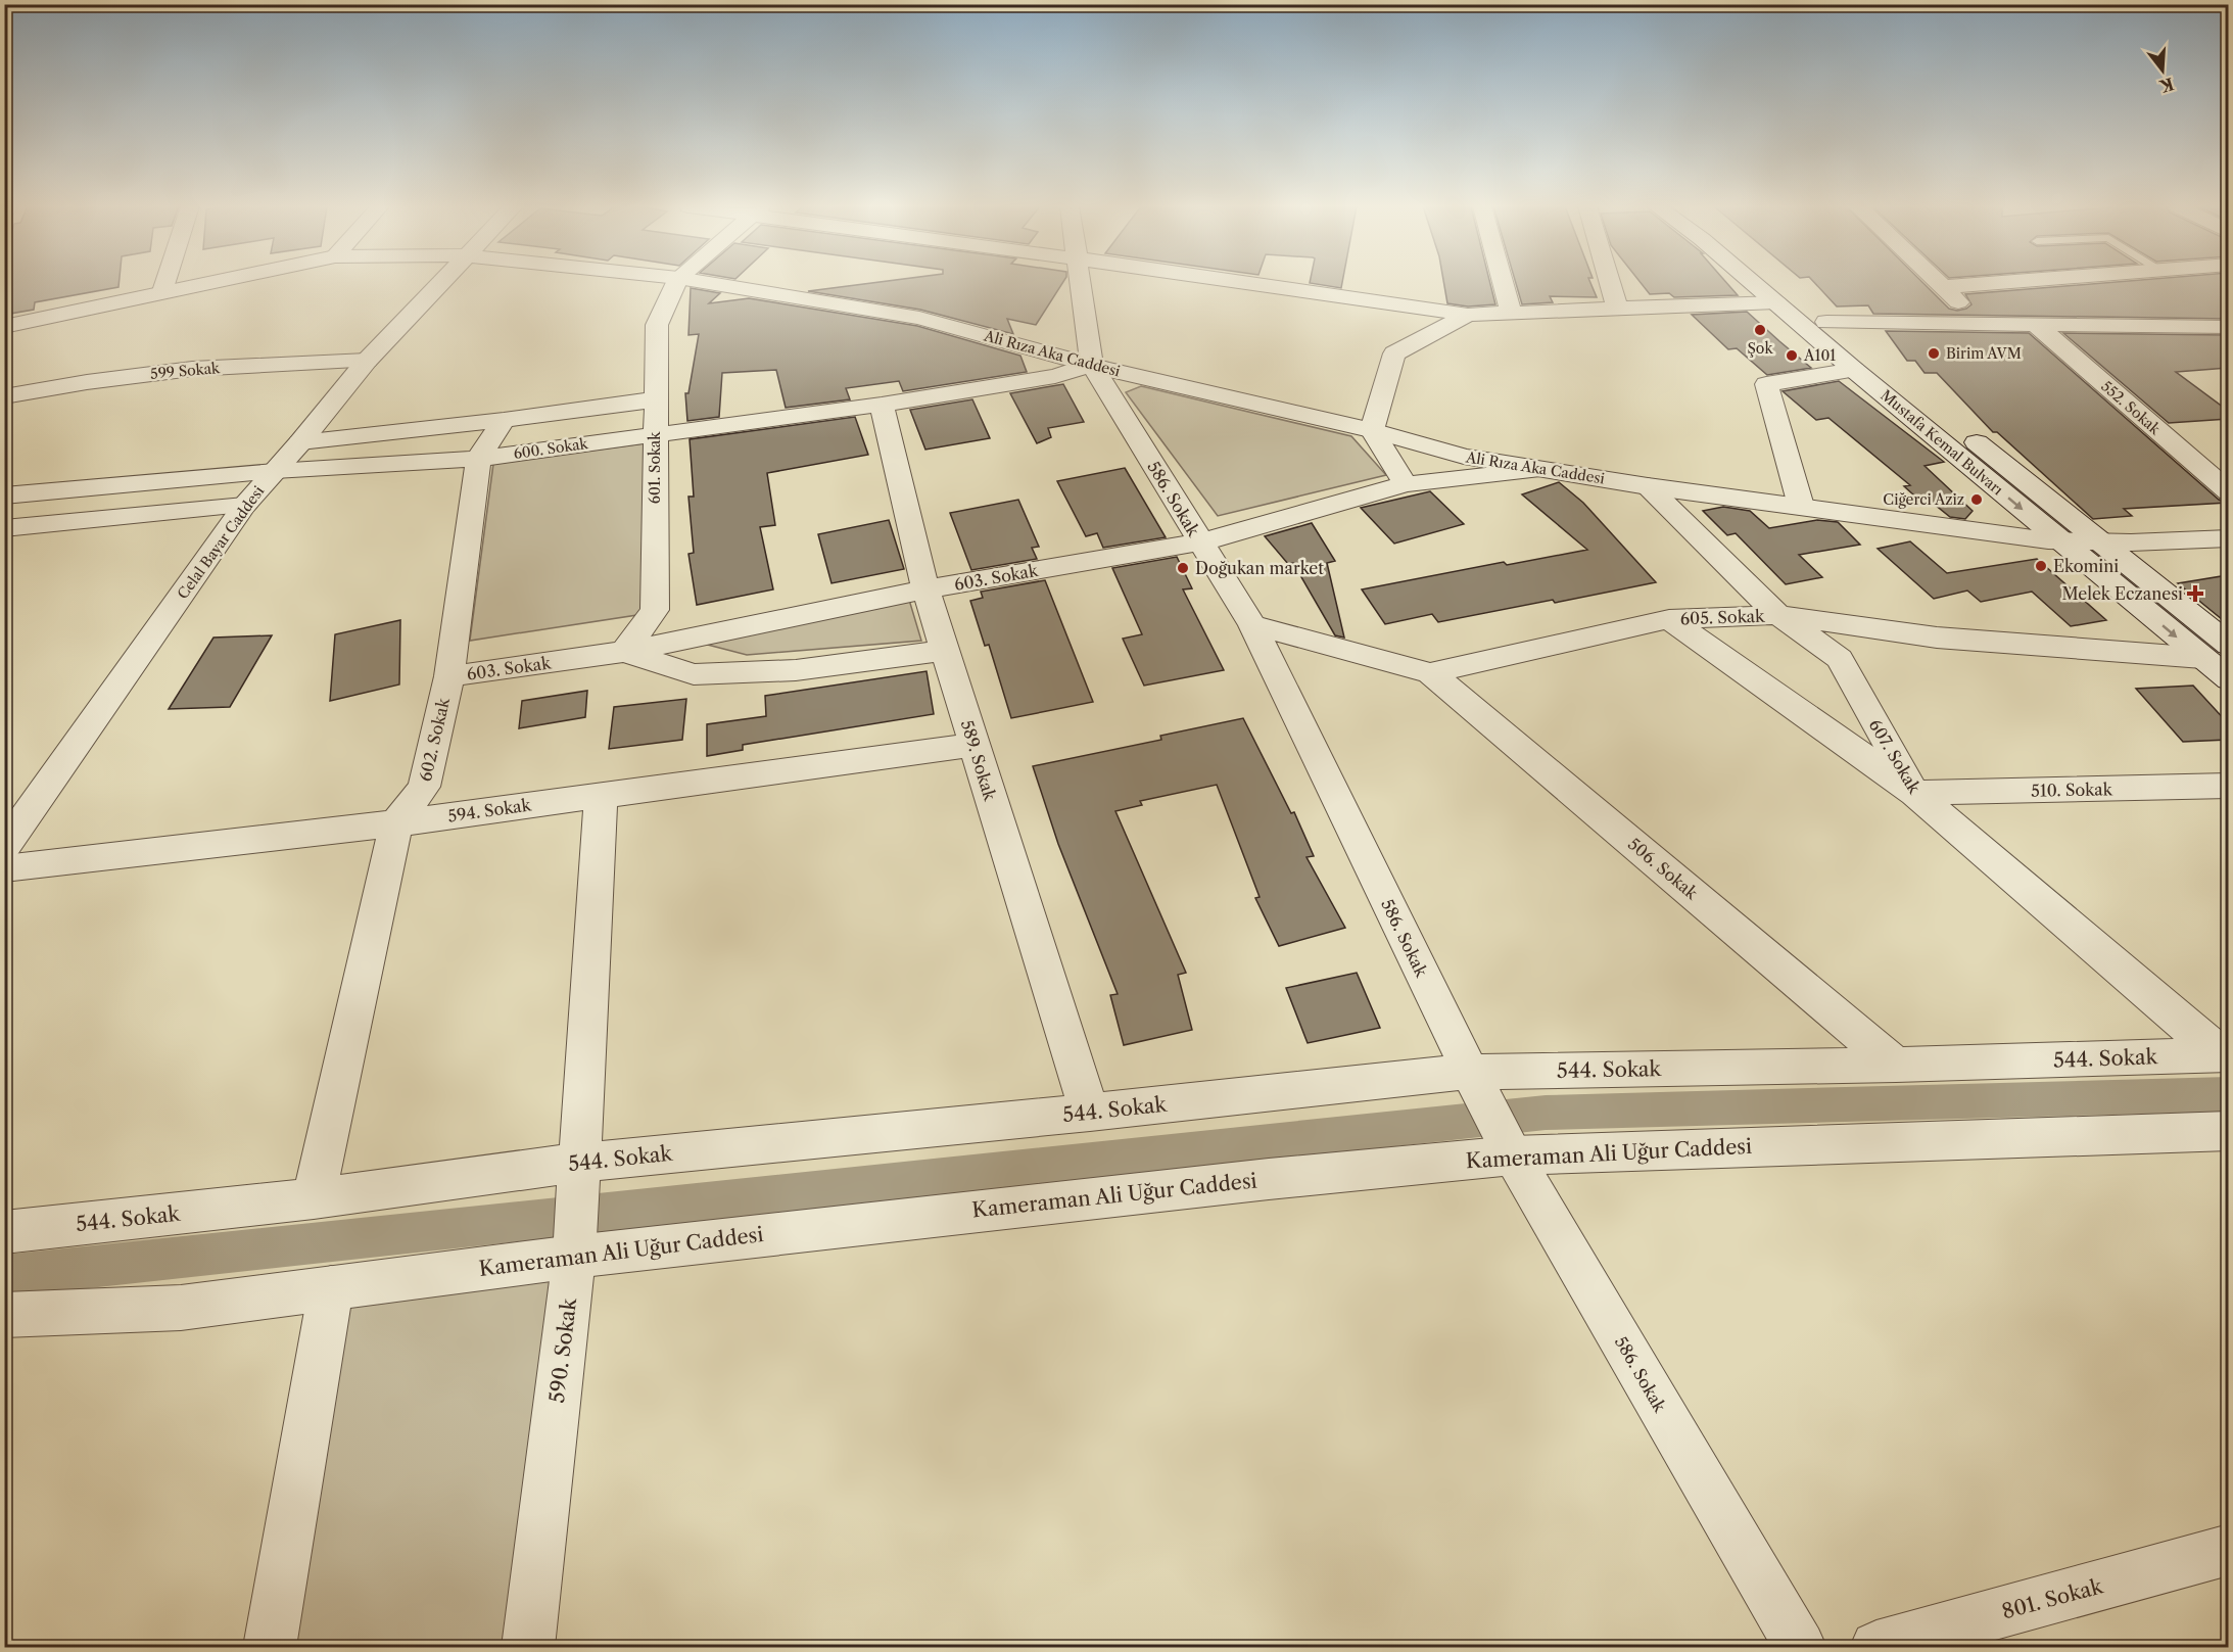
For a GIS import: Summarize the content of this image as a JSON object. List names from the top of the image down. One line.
{"streets":{"street":["Ali Rıza Aka Caddesi","599 Sokak","552. Sokak","Mustafa Kemal Bulvarı","600. Sokak","601. Sokak","586. Sokak","Celal Bayar Caddesi","603. Sokak","605. Sokak","602. Sokak","607. Sokak","589. Sokak","510. Sokak","594. Sokak","506. Sokak","544. Sokak","Kameraman Ali Uğur Caddesi","590. Sokak","801. Sokak"]},"crossings":[["Ali Rıza Aka Caddesi","Mustafa Kemal Bulvarı"],["Ali Rıza Aka Caddesi","600. Sokak"],["Ali Rıza Aka Caddesi","586. Sokak"],["Ali Rıza Aka Caddesi","603. Sokak"],["Ali Rıza Aka Caddesi","607. Sokak"],["599 Sokak","Celal Bayar Caddesi"],["Mustafa Kemal Bulvarı","605. Sokak"],["600. Sokak","601. Sokak"],["600. Sokak","586. Sokak"],["600. Sokak","Celal Bayar Caddesi"],["600. Sokak","602. Sokak"],["600. Sokak","589. Sokak"],["601. Sokak","603. Sokak"],["586. Sokak","603. Sokak"],["586. Sokak","605. Sokak"],["586. Sokak","544. Sokak"],["586. Sokak","Kameraman Ali Uğur Caddesi"],["603. Sokak","602. Sokak"],["603. Sokak","589. Sokak"],["605. Sokak","607. Sokak"],["605. Sokak","506. Sokak"],["602. Sokak","594. Sokak"],["602. Sokak","544. Sokak"],["607. Sokak","510. Sokak"],["607. Sokak","544. Sokak"],["589. Sokak","594. Sokak"],["589. Sokak","544. Sokak"],["594. Sokak","590. Sokak"],["506. Sokak","544. Sokak"],["544. Sokak","590. Sokak"],["Kameraman Ali Uğur Caddesi","590. Sokak"]],"places":{"other":["Şok","Birim AVM","A101","Ciğerci Aziz","Ekomini","Doğukan market"],"health":["Melek Eczanesi"]},"north":"bottom"}
